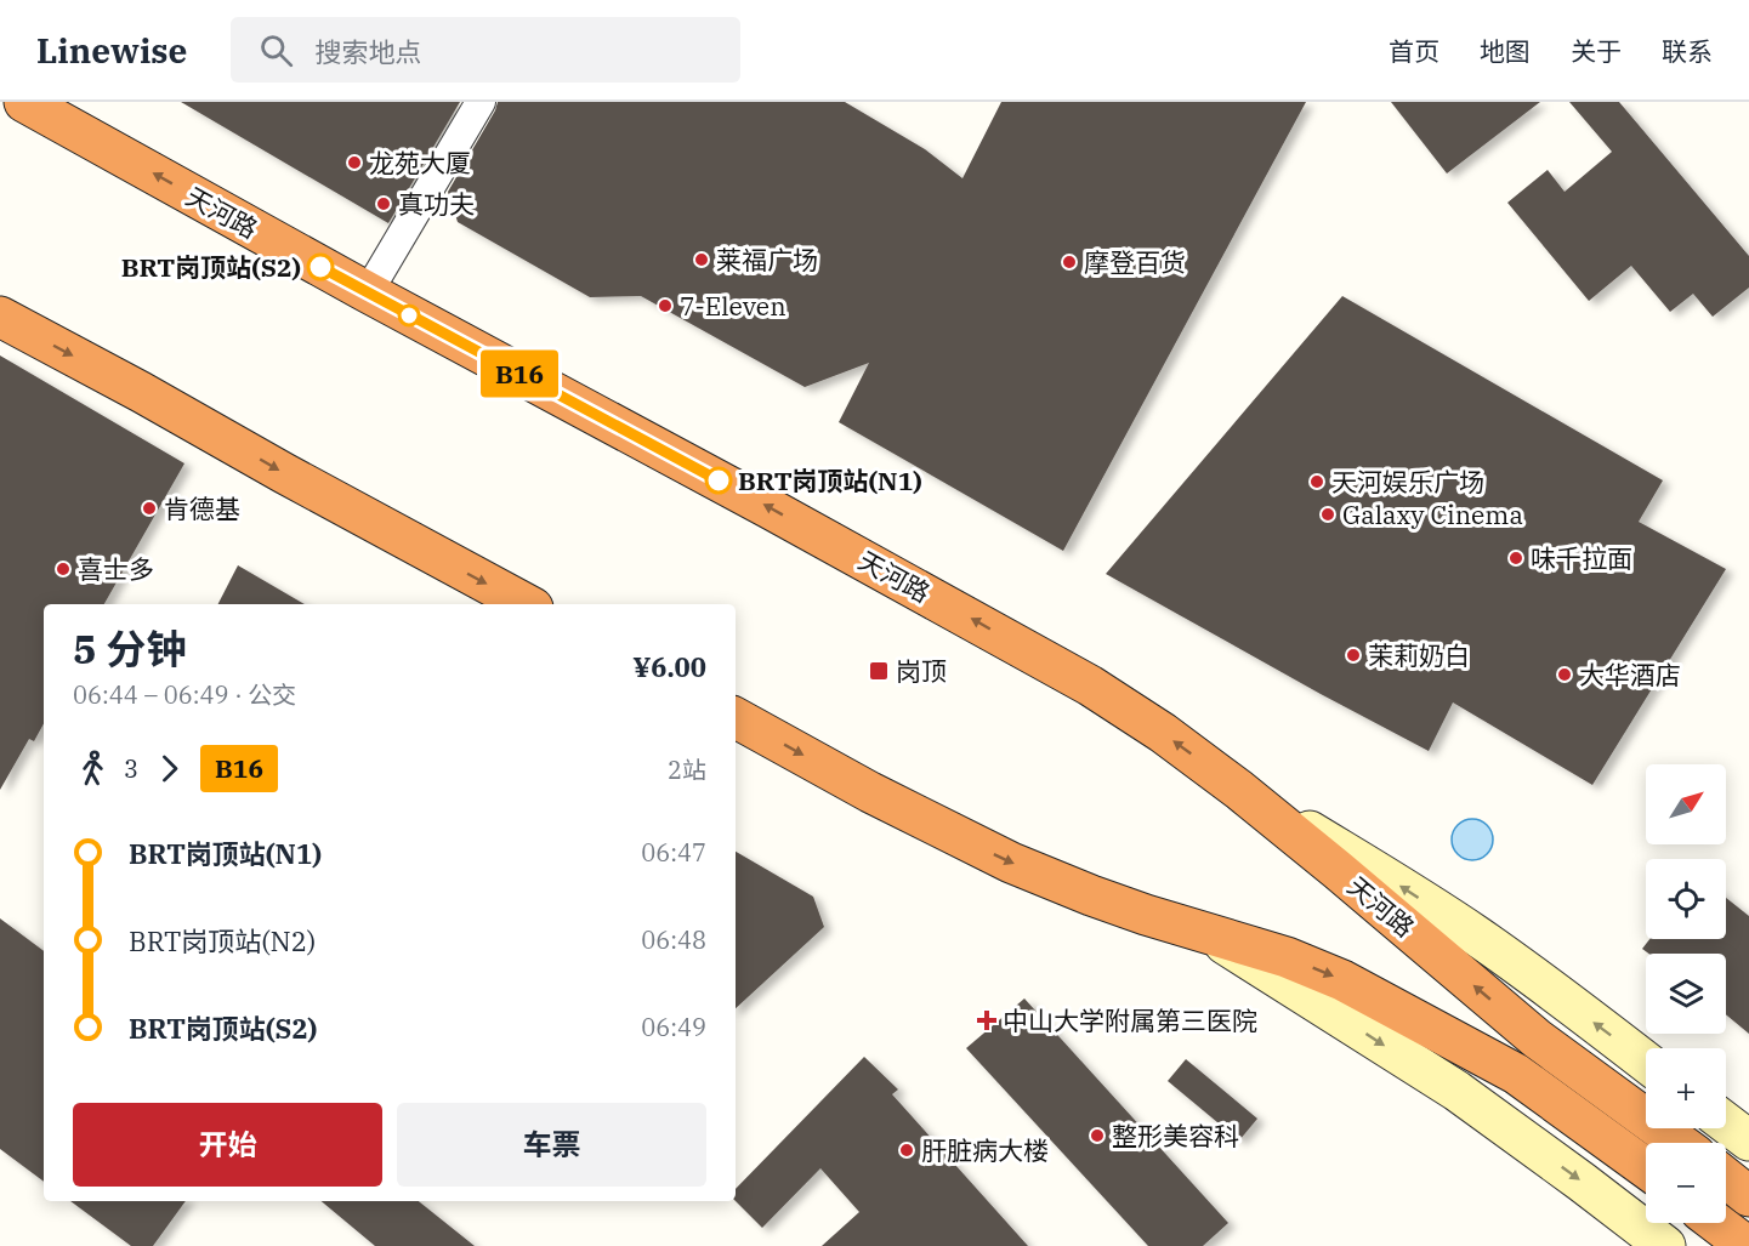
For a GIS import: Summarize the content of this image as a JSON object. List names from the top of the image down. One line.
{"streets":{"highway":["天河路"]},"places":{"other":["龙苑大厦","真功夫","莱福广场","摩登百货","BRT岗顶站(S2)","7-Eleven","BRT岗顶站(N1)","天河娱乐广场","肯德基","Galaxy Cinema","味千拉面","喜士多","茉莉奶白","大华酒店","整形美容科","肝脏病大楼"],"transit":["岗顶"],"health":["中山大学附属第三医院"]},"lines":["bus line B16"],"north":"top right","page":{"header":"Linewise","search":"搜索地点","nav":["首页","地图","关于","联系"],"on_map":"B16","heading":["5 分钟","06:44 – 06:49 · 公交","¥6.00"],"legs":["3","B16","2站"],"map_buttons":["+","−"],"list":[{"name":"BRT岗顶站(N1)","value":"06:47"},{"name":"BRT岗顶站(N2)","value":"06:48"},{"name":"BRT岗顶站(S2)","value":"06:49"}],"buttons":["开始","车票"]}}
